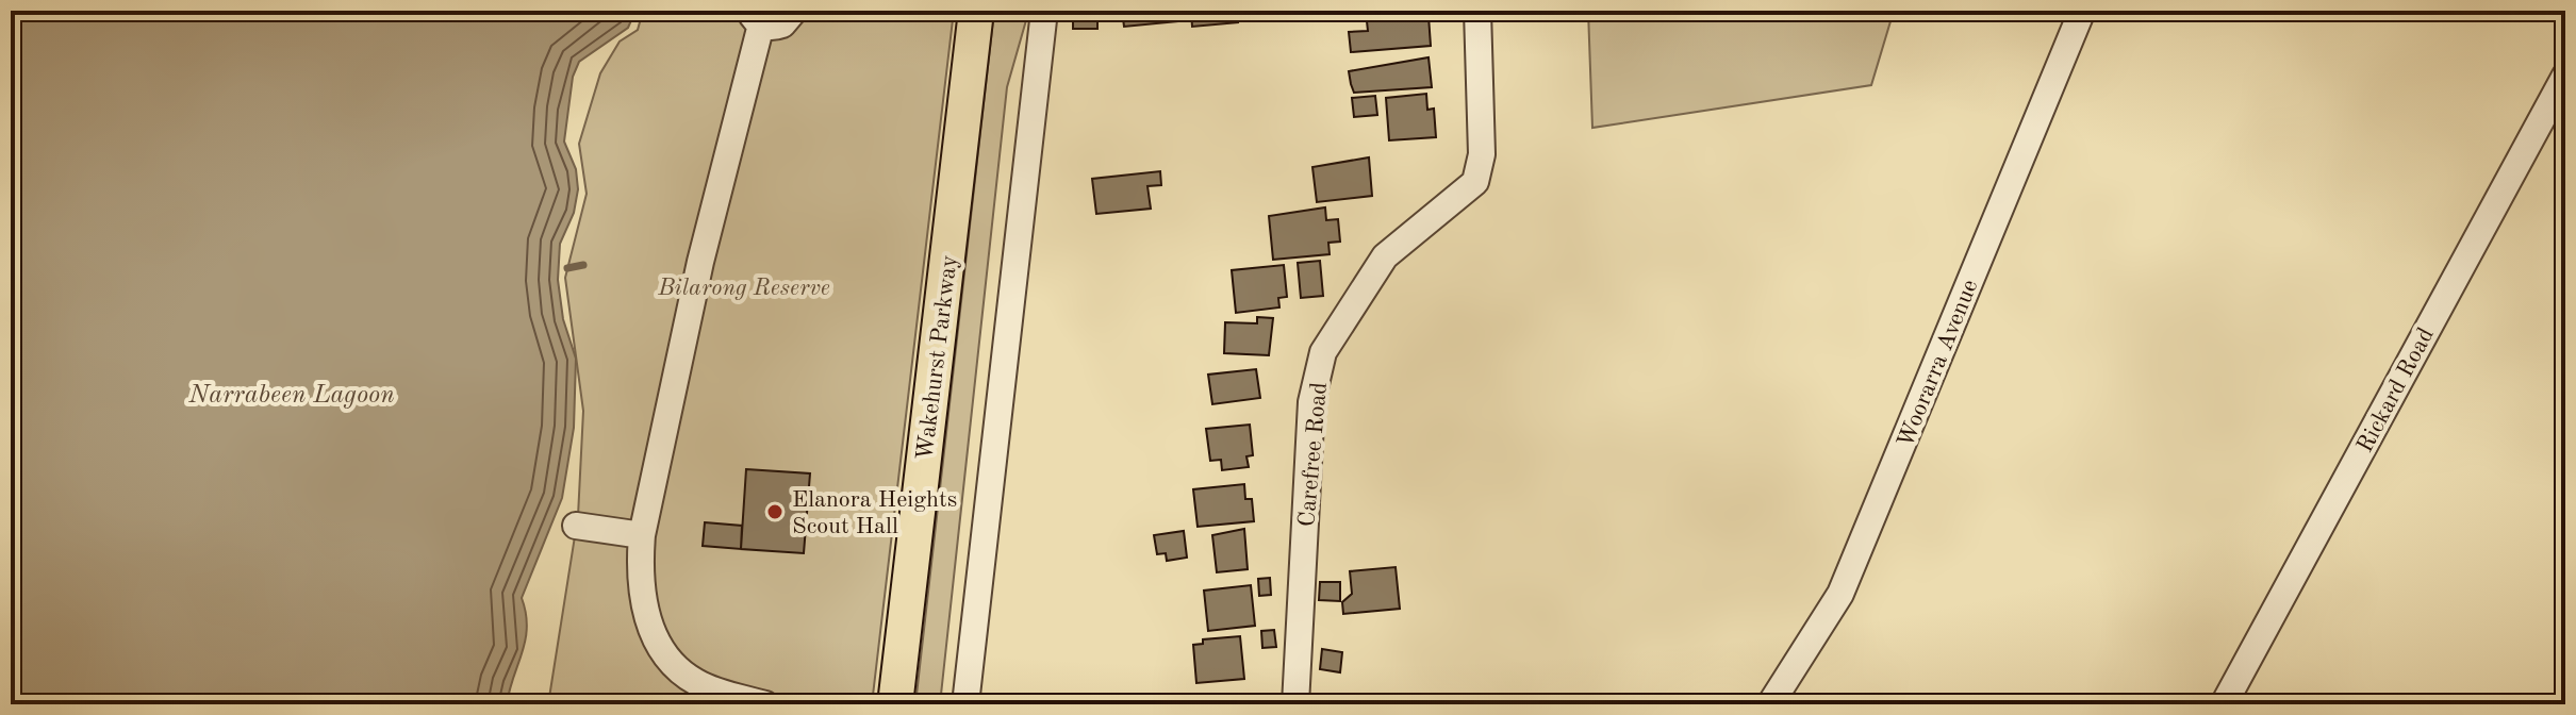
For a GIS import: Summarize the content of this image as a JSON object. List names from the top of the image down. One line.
{"streets":{"main road":["Wakehurst Parkway"],"street":["Woorarra Avenue","Rickard Road","Carefree Road"]},"water":["Narrabeen Lagoon"],"parks":["Bilarong Reserve"],"places":["Elanora Heights Scout Hall"]}
